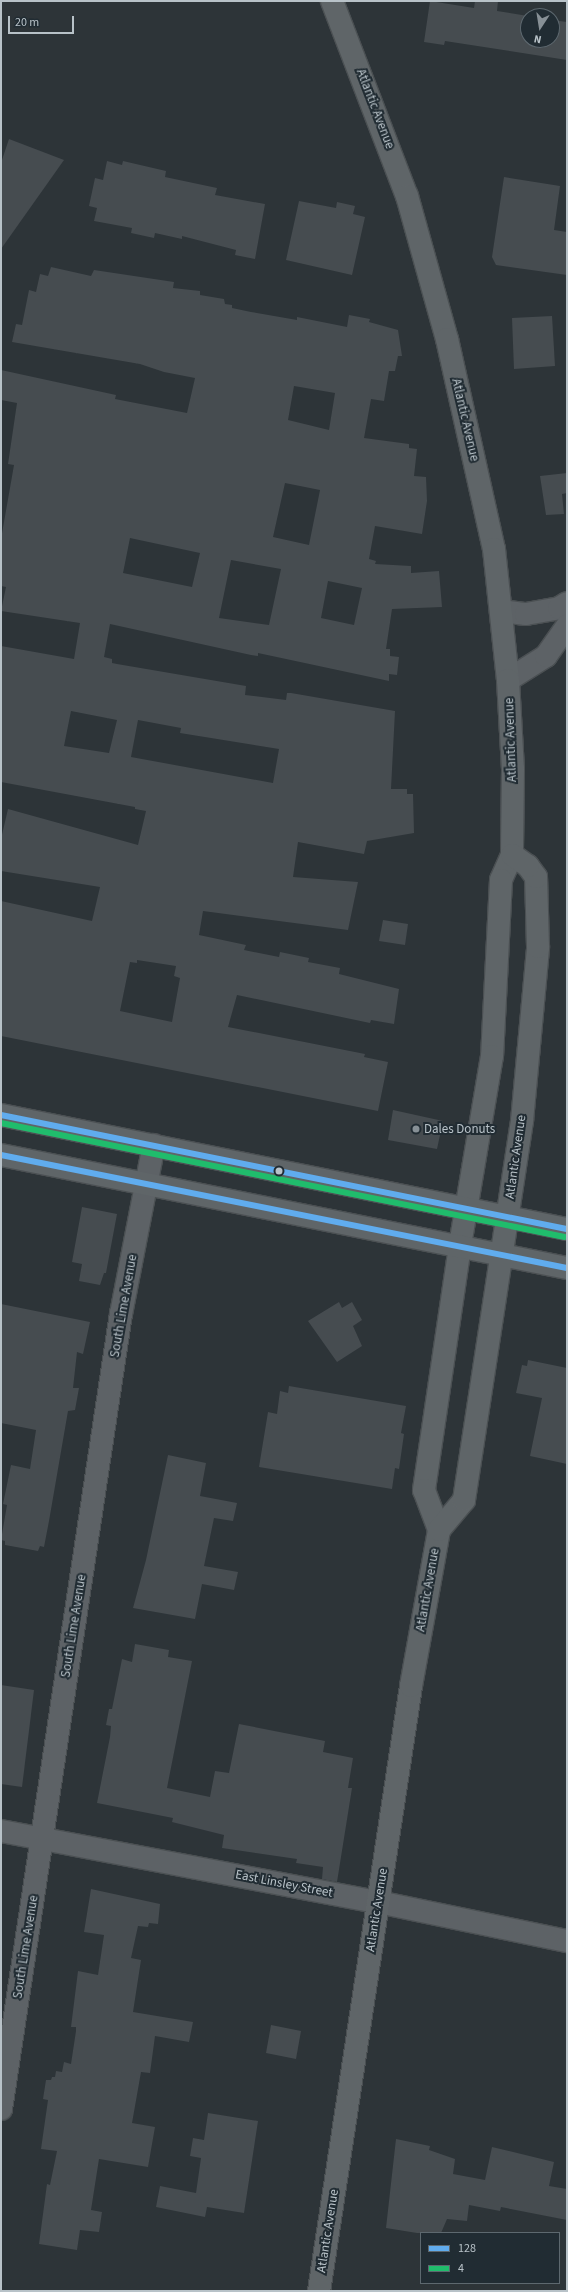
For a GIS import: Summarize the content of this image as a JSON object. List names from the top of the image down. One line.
{"streets":{"main road":["Atlantic Avenue"],"street":["South Lime Avenue","East Linsley Street"]},"crossings":[["Atlantic Avenue","East Linsley Street"],["South Lime Avenue","East Linsley Street"]],"places":["Dales Donuts"],"lines":["transit line 128","transit line 4"],"legend":["128","4"],"scale_bar":"20 m","north":"bottom"}
